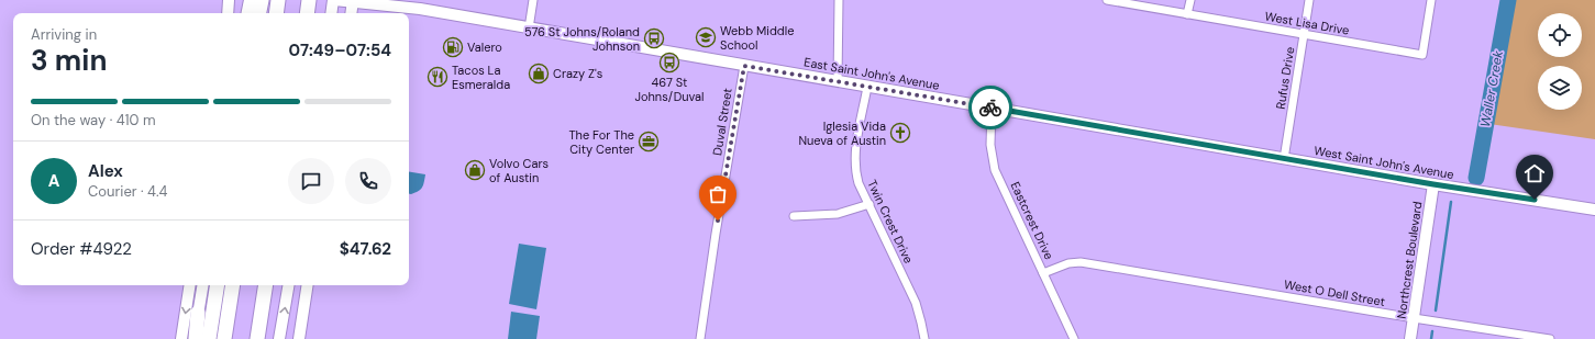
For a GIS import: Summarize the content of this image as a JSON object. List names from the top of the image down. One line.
{"streets":{"street":["West Lisa Drive","East Saint John's Avenue","Rufus Drive","Duval Street","West Saint John's Avenue","Eastcrest Drive","Twin Crest Drive","Northcrest Boulevard","West O Dell Street"]},"crossings":[["West Lisa Drive","Rufus Drive"],["East Saint John's Avenue","Duval Street"],["East Saint John's Avenue","West Saint John's Avenue"],["East Saint John's Avenue","Eastcrest Drive"],["East Saint John's Avenue","Twin Crest Drive"],["Rufus Drive","West Saint John's Avenue"],["West Saint John's Avenue","Northcrest Boulevard"],["Eastcrest Drive","West O Dell Street"],["Northcrest Boulevard","West O Dell Street"]],"water":["Waller Creek"],"places":{"school or university":["Webb Middle School"],"bus stop":["576 St Johns/Roland Johnson","467 St Johns/Duval"],"fuel station":["Valero"],"shop":["Crazy Z's","Volvo Cars of Austin"],"restaurant":["Tacos La Esmeralda"],"church":["Iglesia Vida Nueva of Austin"],"office":["The For The City Center"]},"page":{"heading":["3 min","Arriving in","07:49–07:54"],"panel":["Alex","Courier · 4.4","Order #4922","$47.62"],"bar":"On the way · 410 m","round":"A"}}
